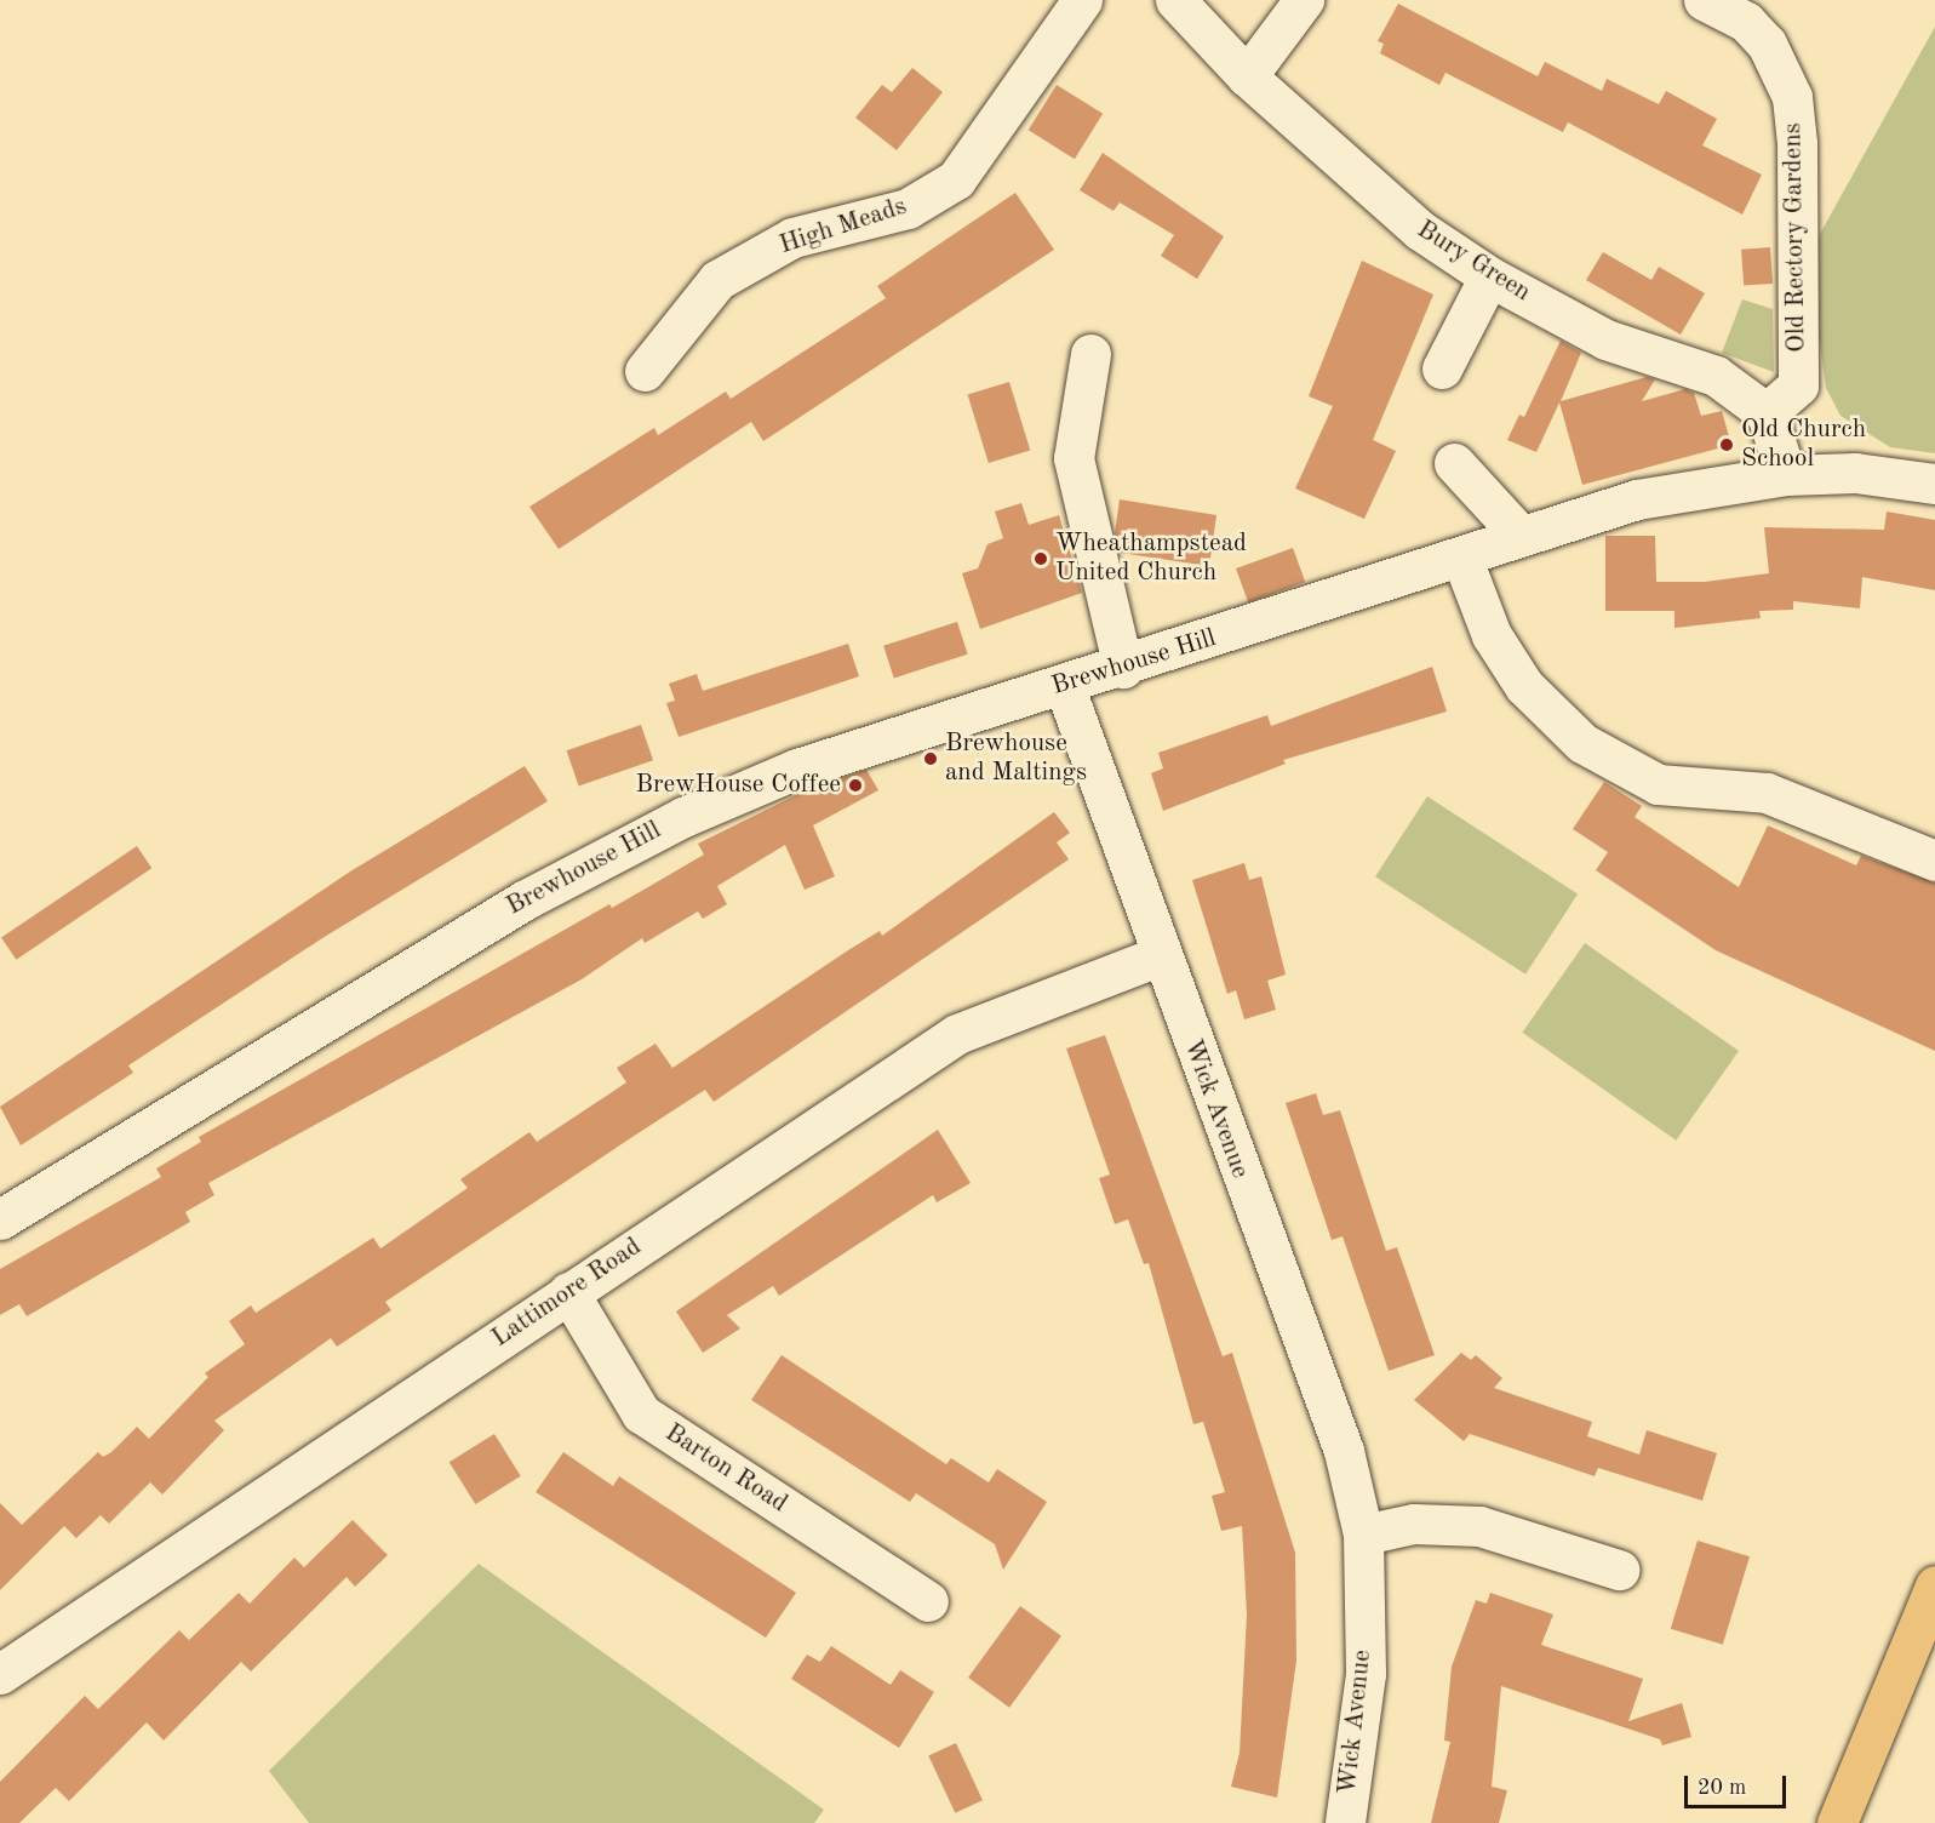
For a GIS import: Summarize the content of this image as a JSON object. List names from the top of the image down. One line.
{"streets":{"street":["High Meads","Old Rectory Gardens","Bury Green","Brewhouse Hill","Wick Avenue","Lattimore Road","Barton Road"]},"crossings":[["Old Rectory Gardens","Bury Green"],["Brewhouse Hill","Wick Avenue"],["Wick Avenue","Lattimore Road"],["Lattimore Road","Barton Road"]],"places":["Old Church School","Wheathampstead United Church","Brewhouse and Maltings","BrewHouse Coffee"],"scale_bar":"20 m"}
